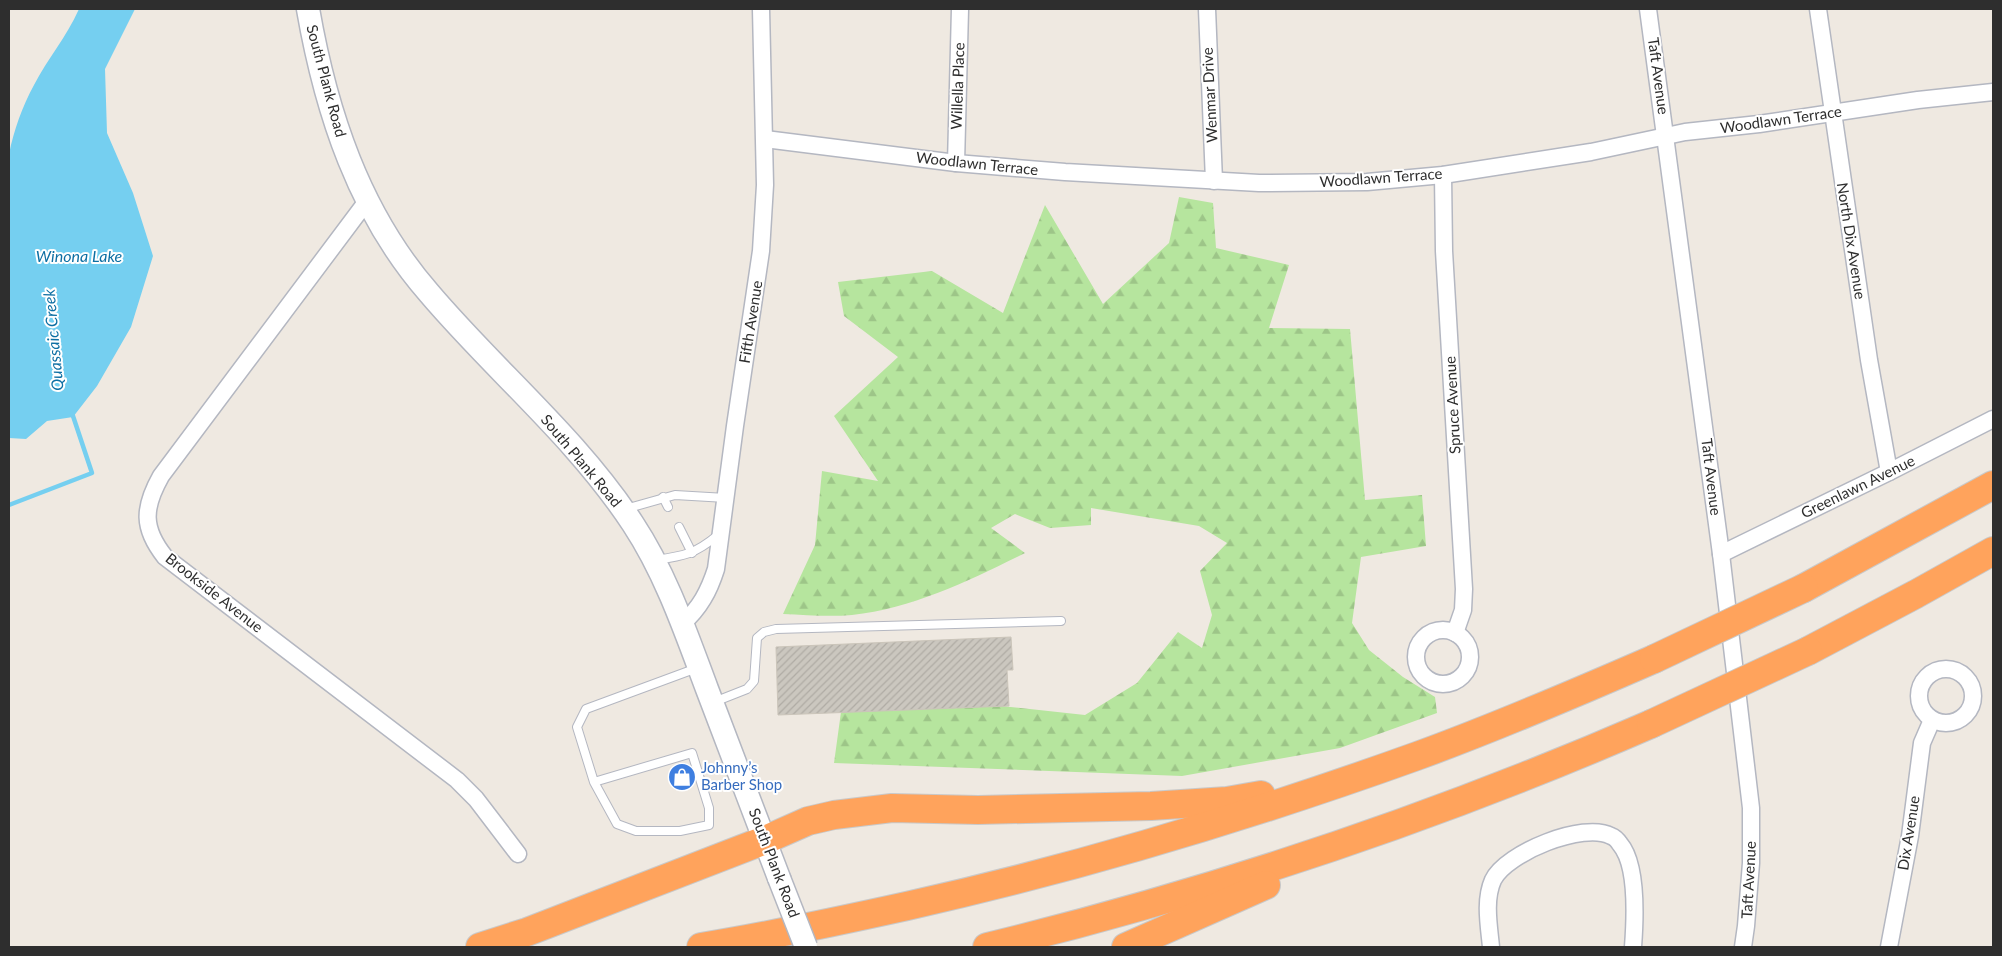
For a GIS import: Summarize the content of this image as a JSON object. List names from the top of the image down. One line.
{"streets":{"main road":["South Plank Road"],"street":["Taft Avenue","Willella Place","Wenmar Drive","Woodlawn Terrace","North Dix Avenue","Fifth Avenue","Spruce Avenue","Greenlawn Avenue","Brookside Avenue","Dix Avenue"]},"crossings":[["Taft Avenue","Woodlawn Terrace"],["Taft Avenue","Greenlawn Avenue"],["South Plank Road","Fifth Avenue"],["South Plank Road","Brookside Avenue"],["Willella Place","Woodlawn Terrace"],["Wenmar Drive","Woodlawn Terrace"],["Woodlawn Terrace","North Dix Avenue"],["Woodlawn Terrace","Fifth Avenue"],["Woodlawn Terrace","Spruce Avenue"],["North Dix Avenue","Greenlawn Avenue"]],"water":["Winona Lake","Quassaic Creek"],"places":{"shop":["Johnny’s Barber Shop"]}}
